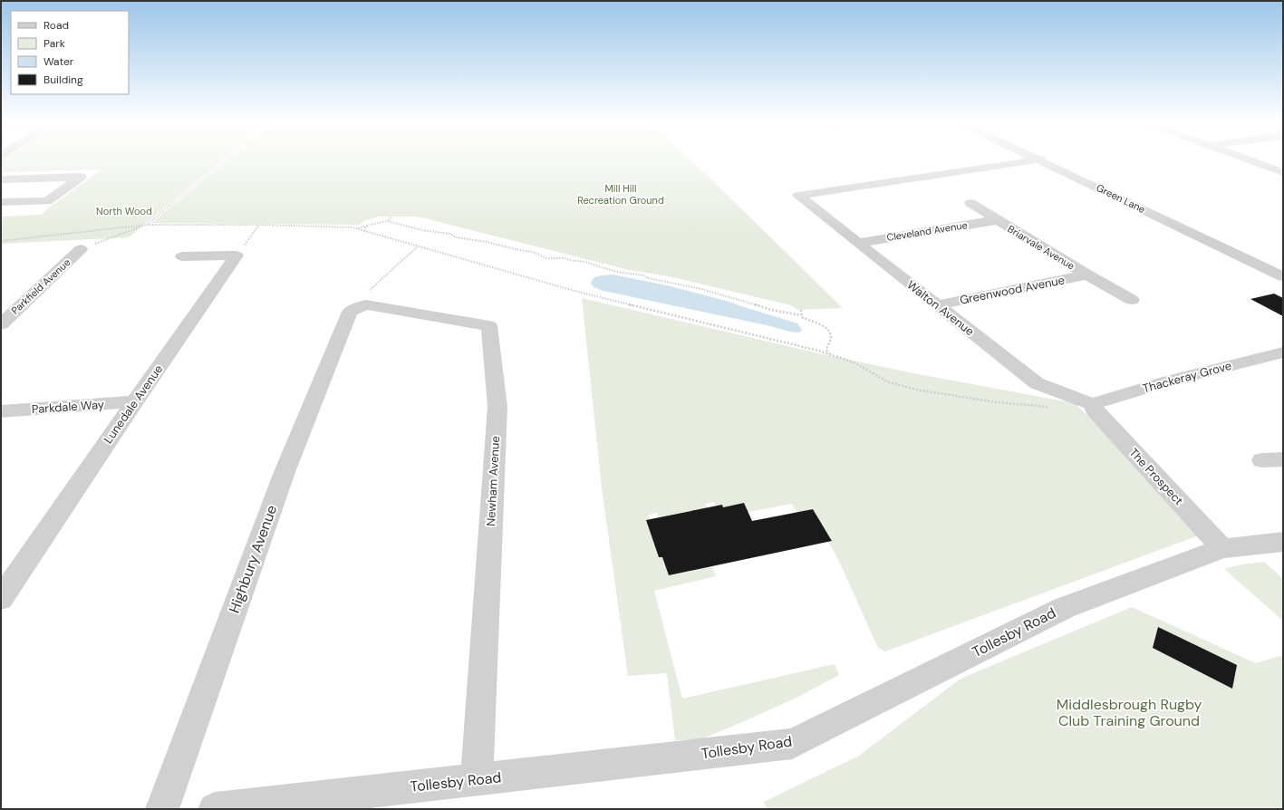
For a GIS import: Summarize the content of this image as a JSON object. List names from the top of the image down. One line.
{"streets":{"street":["Green Lane","Cleveland Avenue","Briarvale Avenue","Parkfield Avenue","Greenwood Avenue","Walton Avenue","Thackeray Grove","Lunedale Avenue","Parkdale Way","The Prospect","Newham Avenue","Highbury Avenue","Tollesby Road"]},"crossings":[["Cleveland Avenue","Briarvale Avenue"],["Cleveland Avenue","Walton Avenue"],["Briarvale Avenue","Greenwood Avenue"],["Greenwood Avenue","Walton Avenue"],["Walton Avenue","Thackeray Grove"],["Walton Avenue","The Prospect"],["Thackeray Grove","The Prospect"],["Lunedale Avenue","Parkdale Way"],["The Prospect","Tollesby Road"],["Newham Avenue","Highbury Avenue"],["Newham Avenue","Tollesby Road"]],"parks":["Mill Hill Recreation Ground","North Wood","Middlesbrough Rugby Club Training Ground"],"legend":["Road","Park","Water","Building"]}
